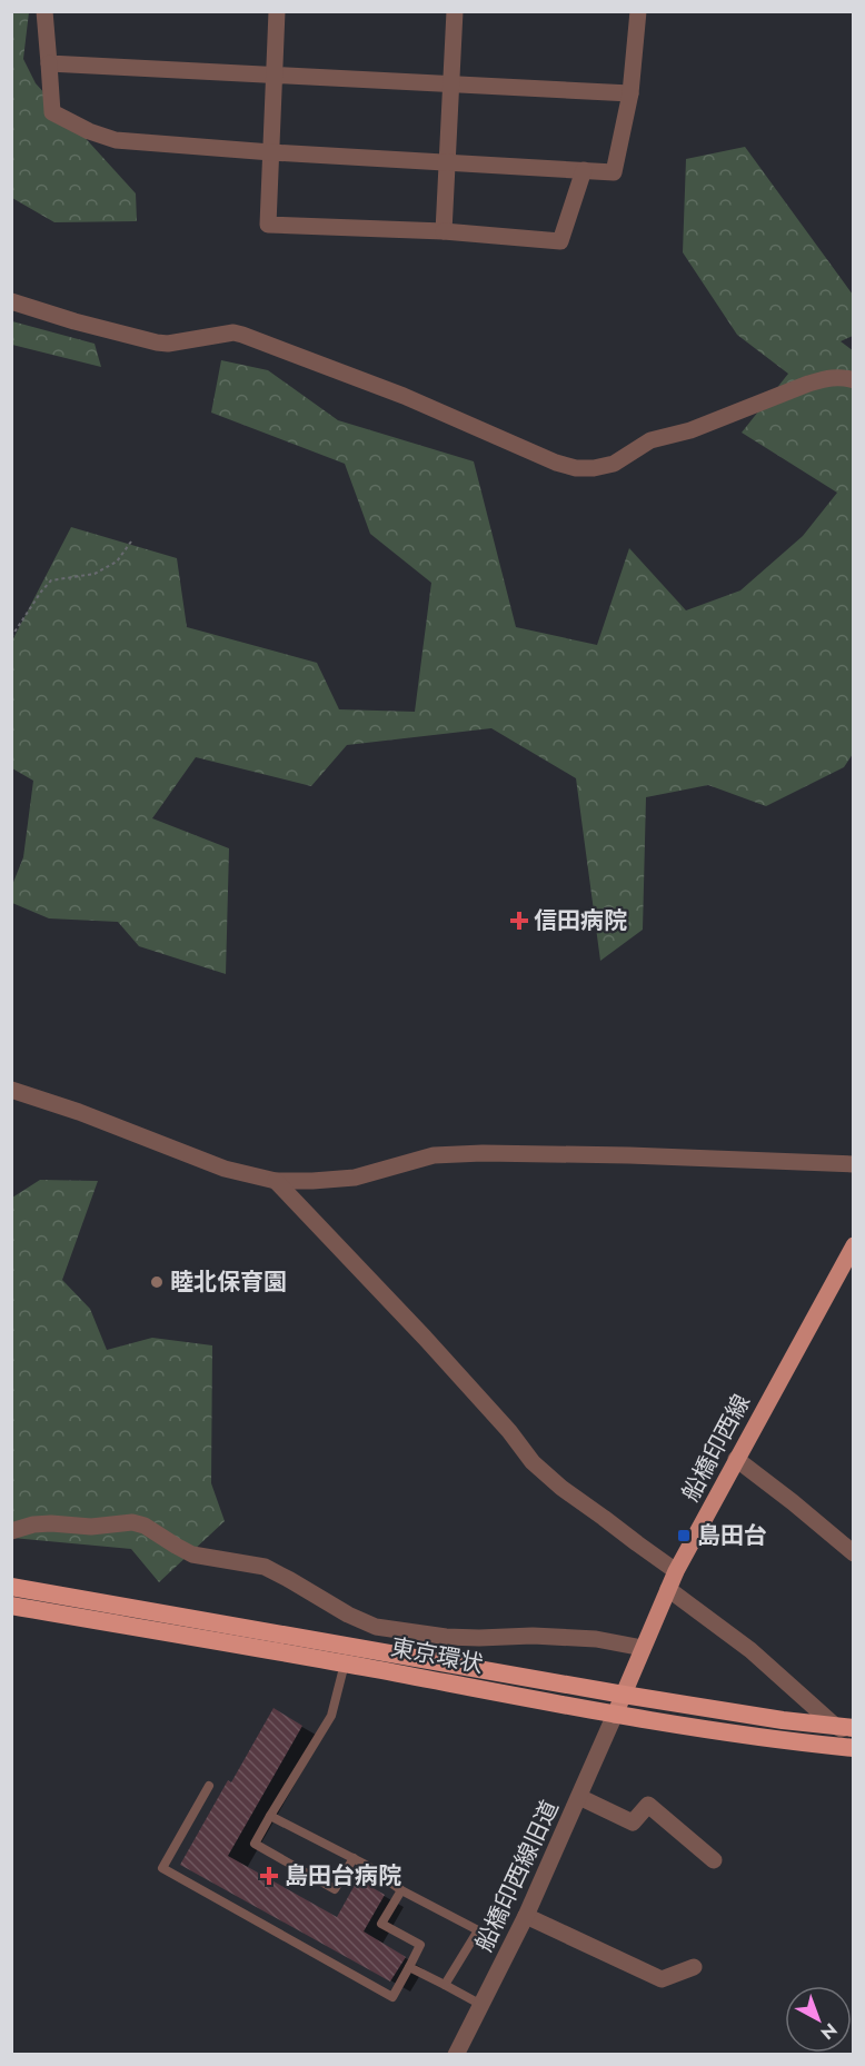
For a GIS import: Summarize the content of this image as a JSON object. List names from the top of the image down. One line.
{"streets":{"highway":["東京環状"],"main road":["船橋印西線"],"street":["船橋印西線旧道"]},"crossings":[["船橋印西線","東京環状"],["船橋印西線","船橋印西線旧道"],["東京環状","船橋印西線旧道"]],"places":{"health":["信田病院","島田台病院"],"other":["睦北保育園"],"transit":["島田台"]},"north":"bottom right"}
